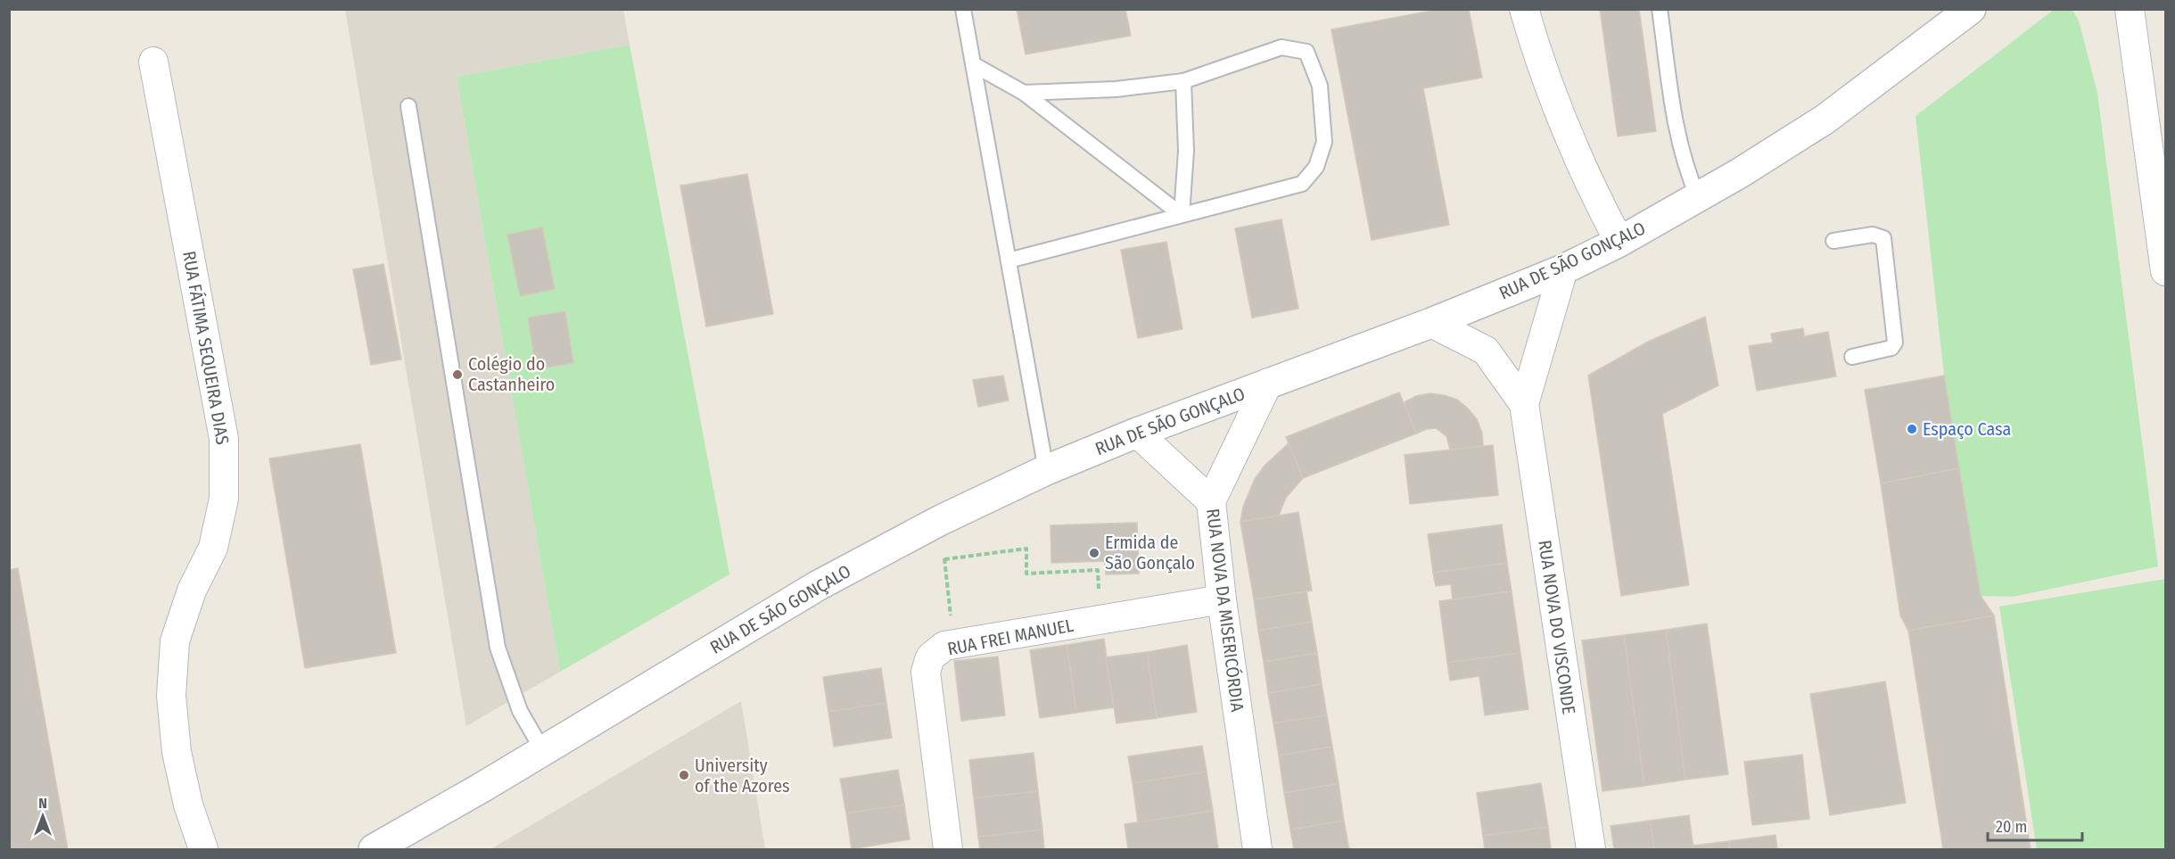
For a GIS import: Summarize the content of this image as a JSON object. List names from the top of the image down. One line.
{"streets":{"main road":["RUA DE SÃO GONÇALO"],"street":["RUA FÁTIMA SEQUEIRA DIAS","RUA NOVA DA MISERICÓRDIA","RUA NOVA DO VISCONDE","RUA FREI MANUEL"]},"crossings":[["RUA DE SÃO GONÇALO","RUA NOVA DA MISERICÓRDIA"],["RUA DE SÃO GONÇALO","RUA NOVA DO VISCONDE"],["RUA NOVA DA MISERICÓRDIA","RUA FREI MANUEL"]],"places":["Colégio do Castanheiro","Espaço Casa","Ermida de São Gonçalo","University of the Azores"],"scale_bar":"20 m","north":"top"}
